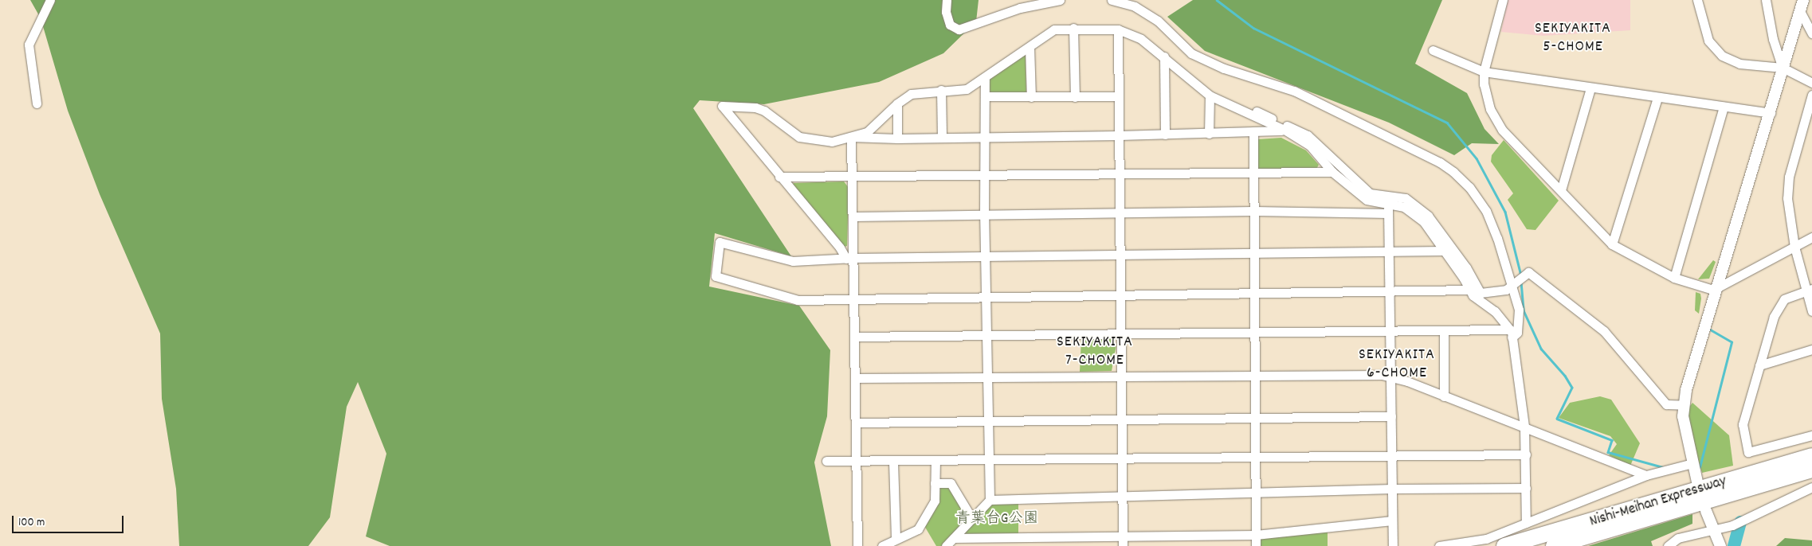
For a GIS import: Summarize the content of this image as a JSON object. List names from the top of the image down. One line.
{"streets":{"highway":["Nishi-Meihan Expressway"]},"districts":["SEKIYAKITA 5-CHOME","SEKIYAKITA 7-CHOME","SEKIYAKITA 6-CHOME"],"parks":["青葉台G公園"],"scale_bar":"100 m"}
